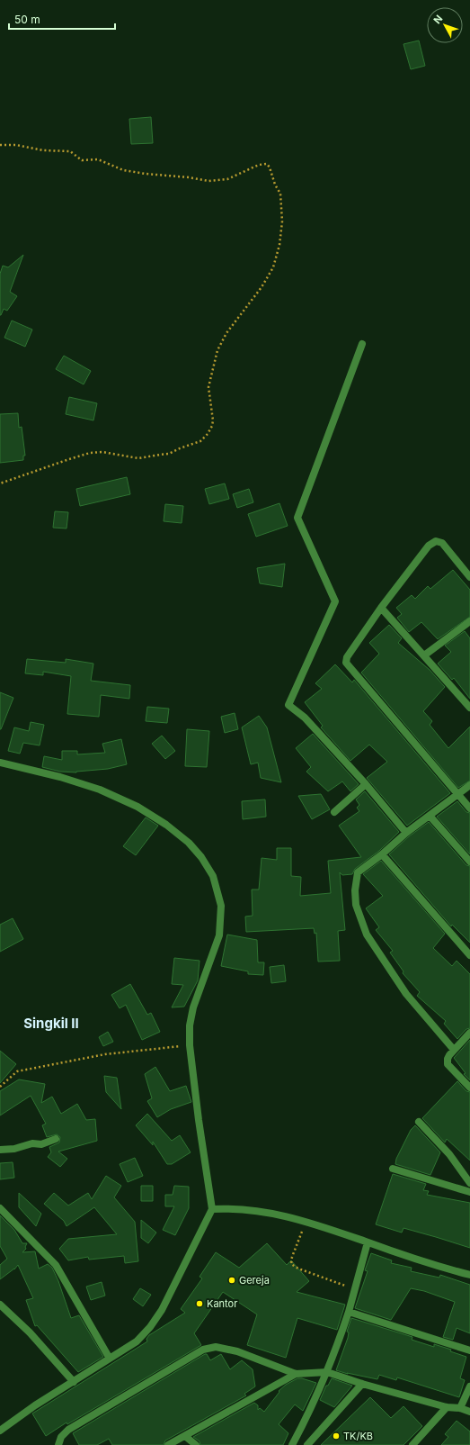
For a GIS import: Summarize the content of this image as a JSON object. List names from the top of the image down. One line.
{"districts":["Singkil II"],"places":["Gereja","Kantor","TK/KB"],"scale_bar":"50 m","north":"top left"}
